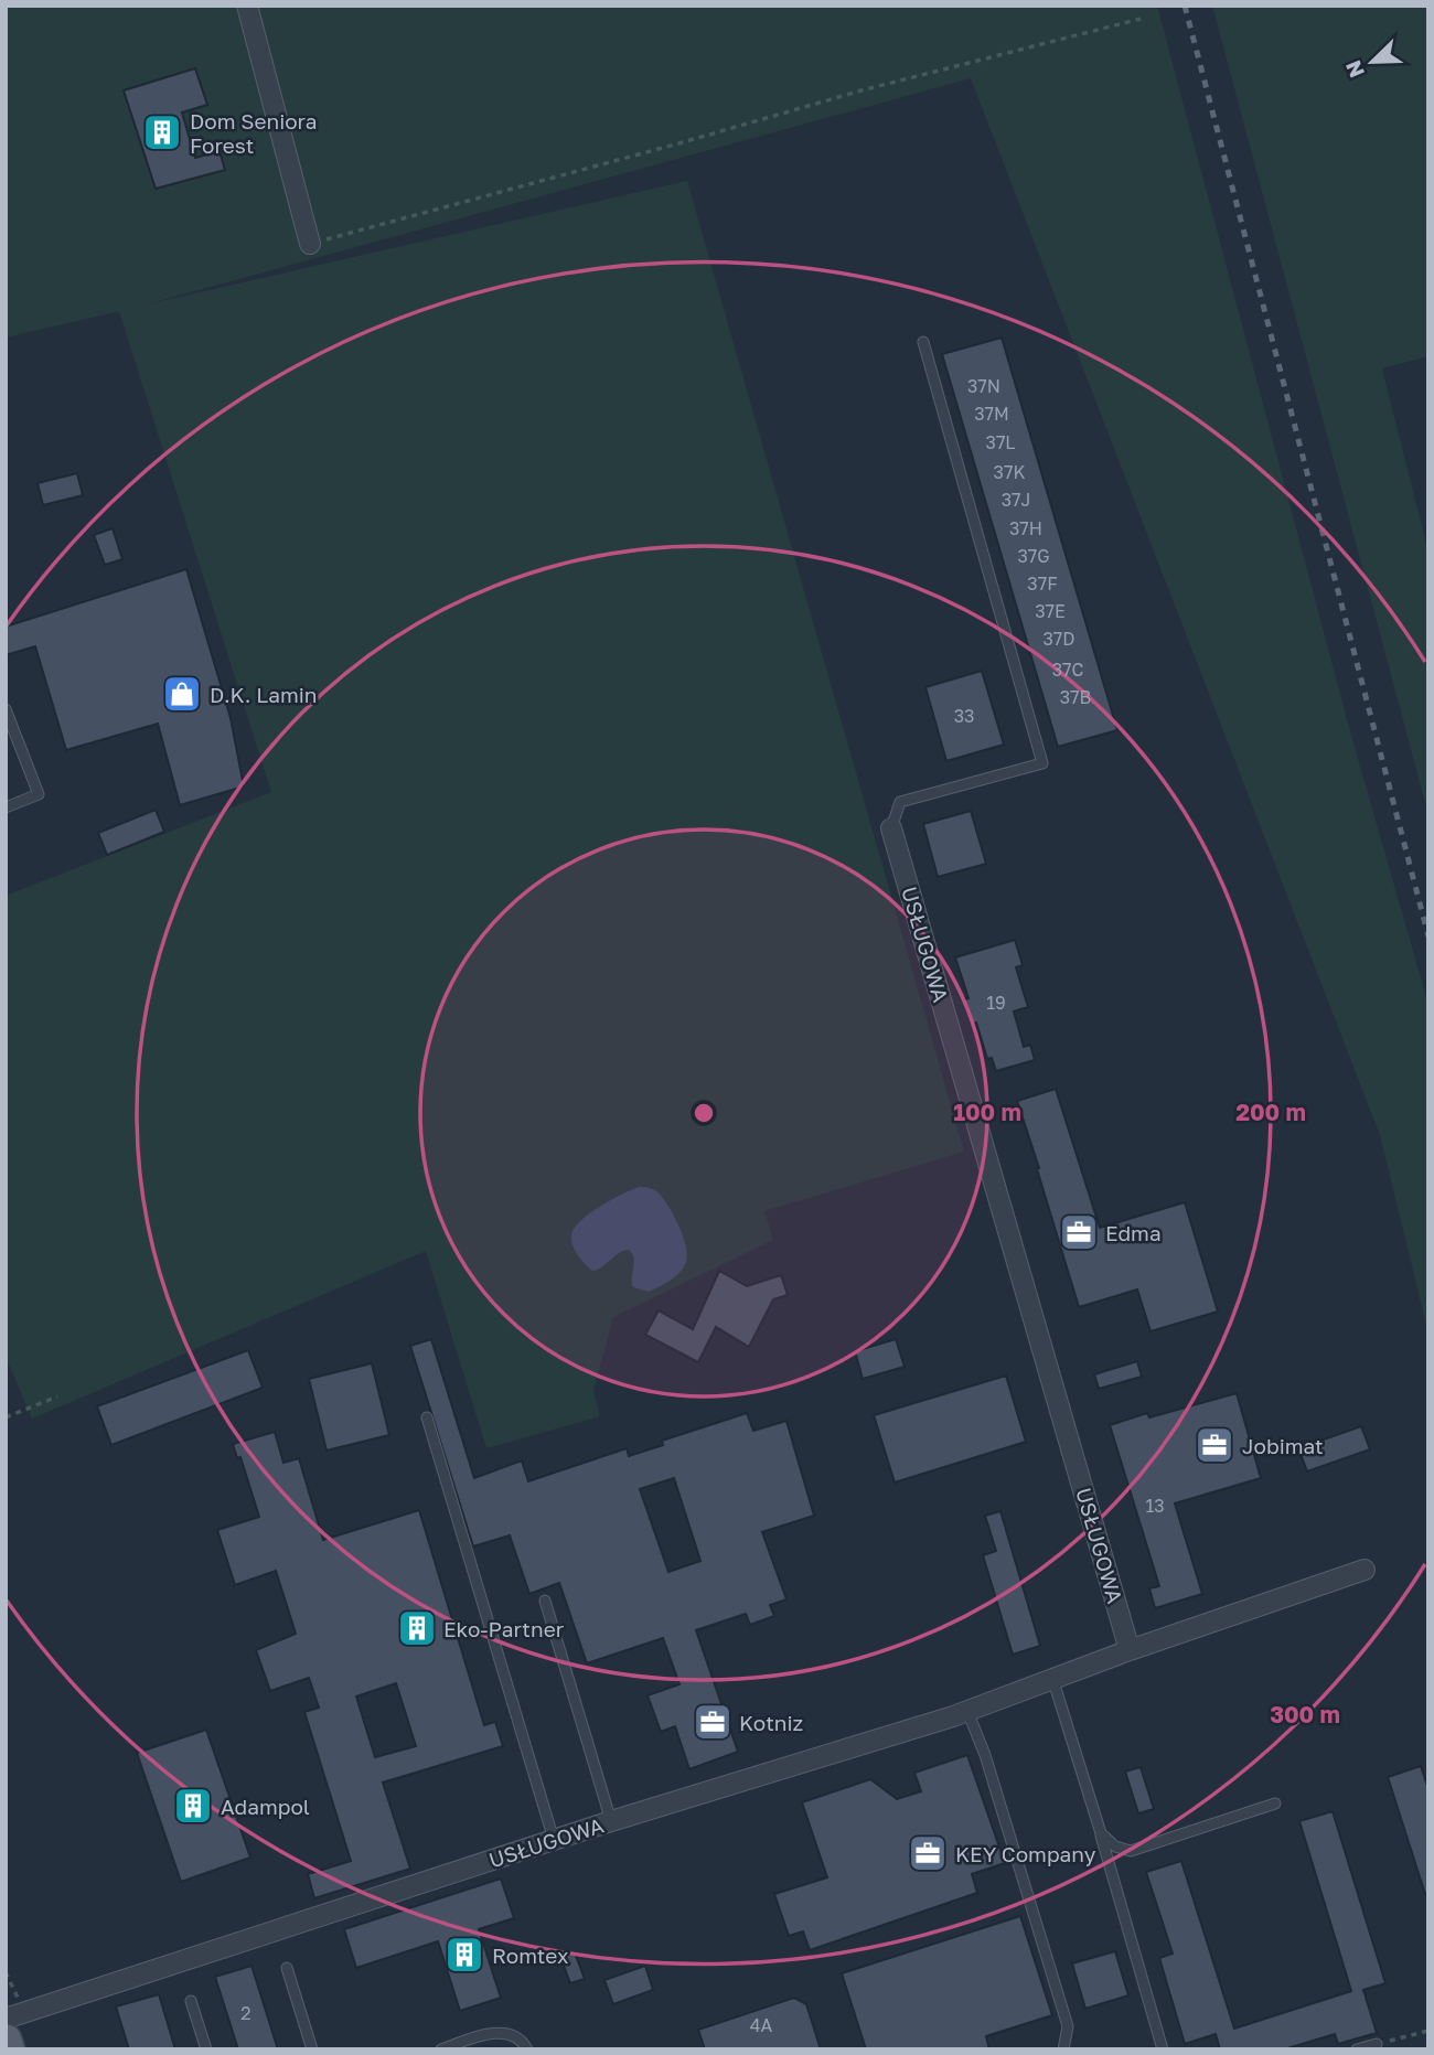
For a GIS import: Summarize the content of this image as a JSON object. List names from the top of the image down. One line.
{"streets":{"street":["USŁUGOWA"]},"places":{"building":["Dom Seniora Forest","Eko-Partner","Adampol","Romtex"],"shop":["D.K. Lamin"],"office":["Edma","Jobimat","Kotniz","KEY Company"]},"house_numbers":["37N","37M","37L","37K","37J","37H","37G","37F","37E","37D","37C","37B","33","19","13","2","4A"],"north":"bottom left","rings":["100 m","200 m","300 m"]}
